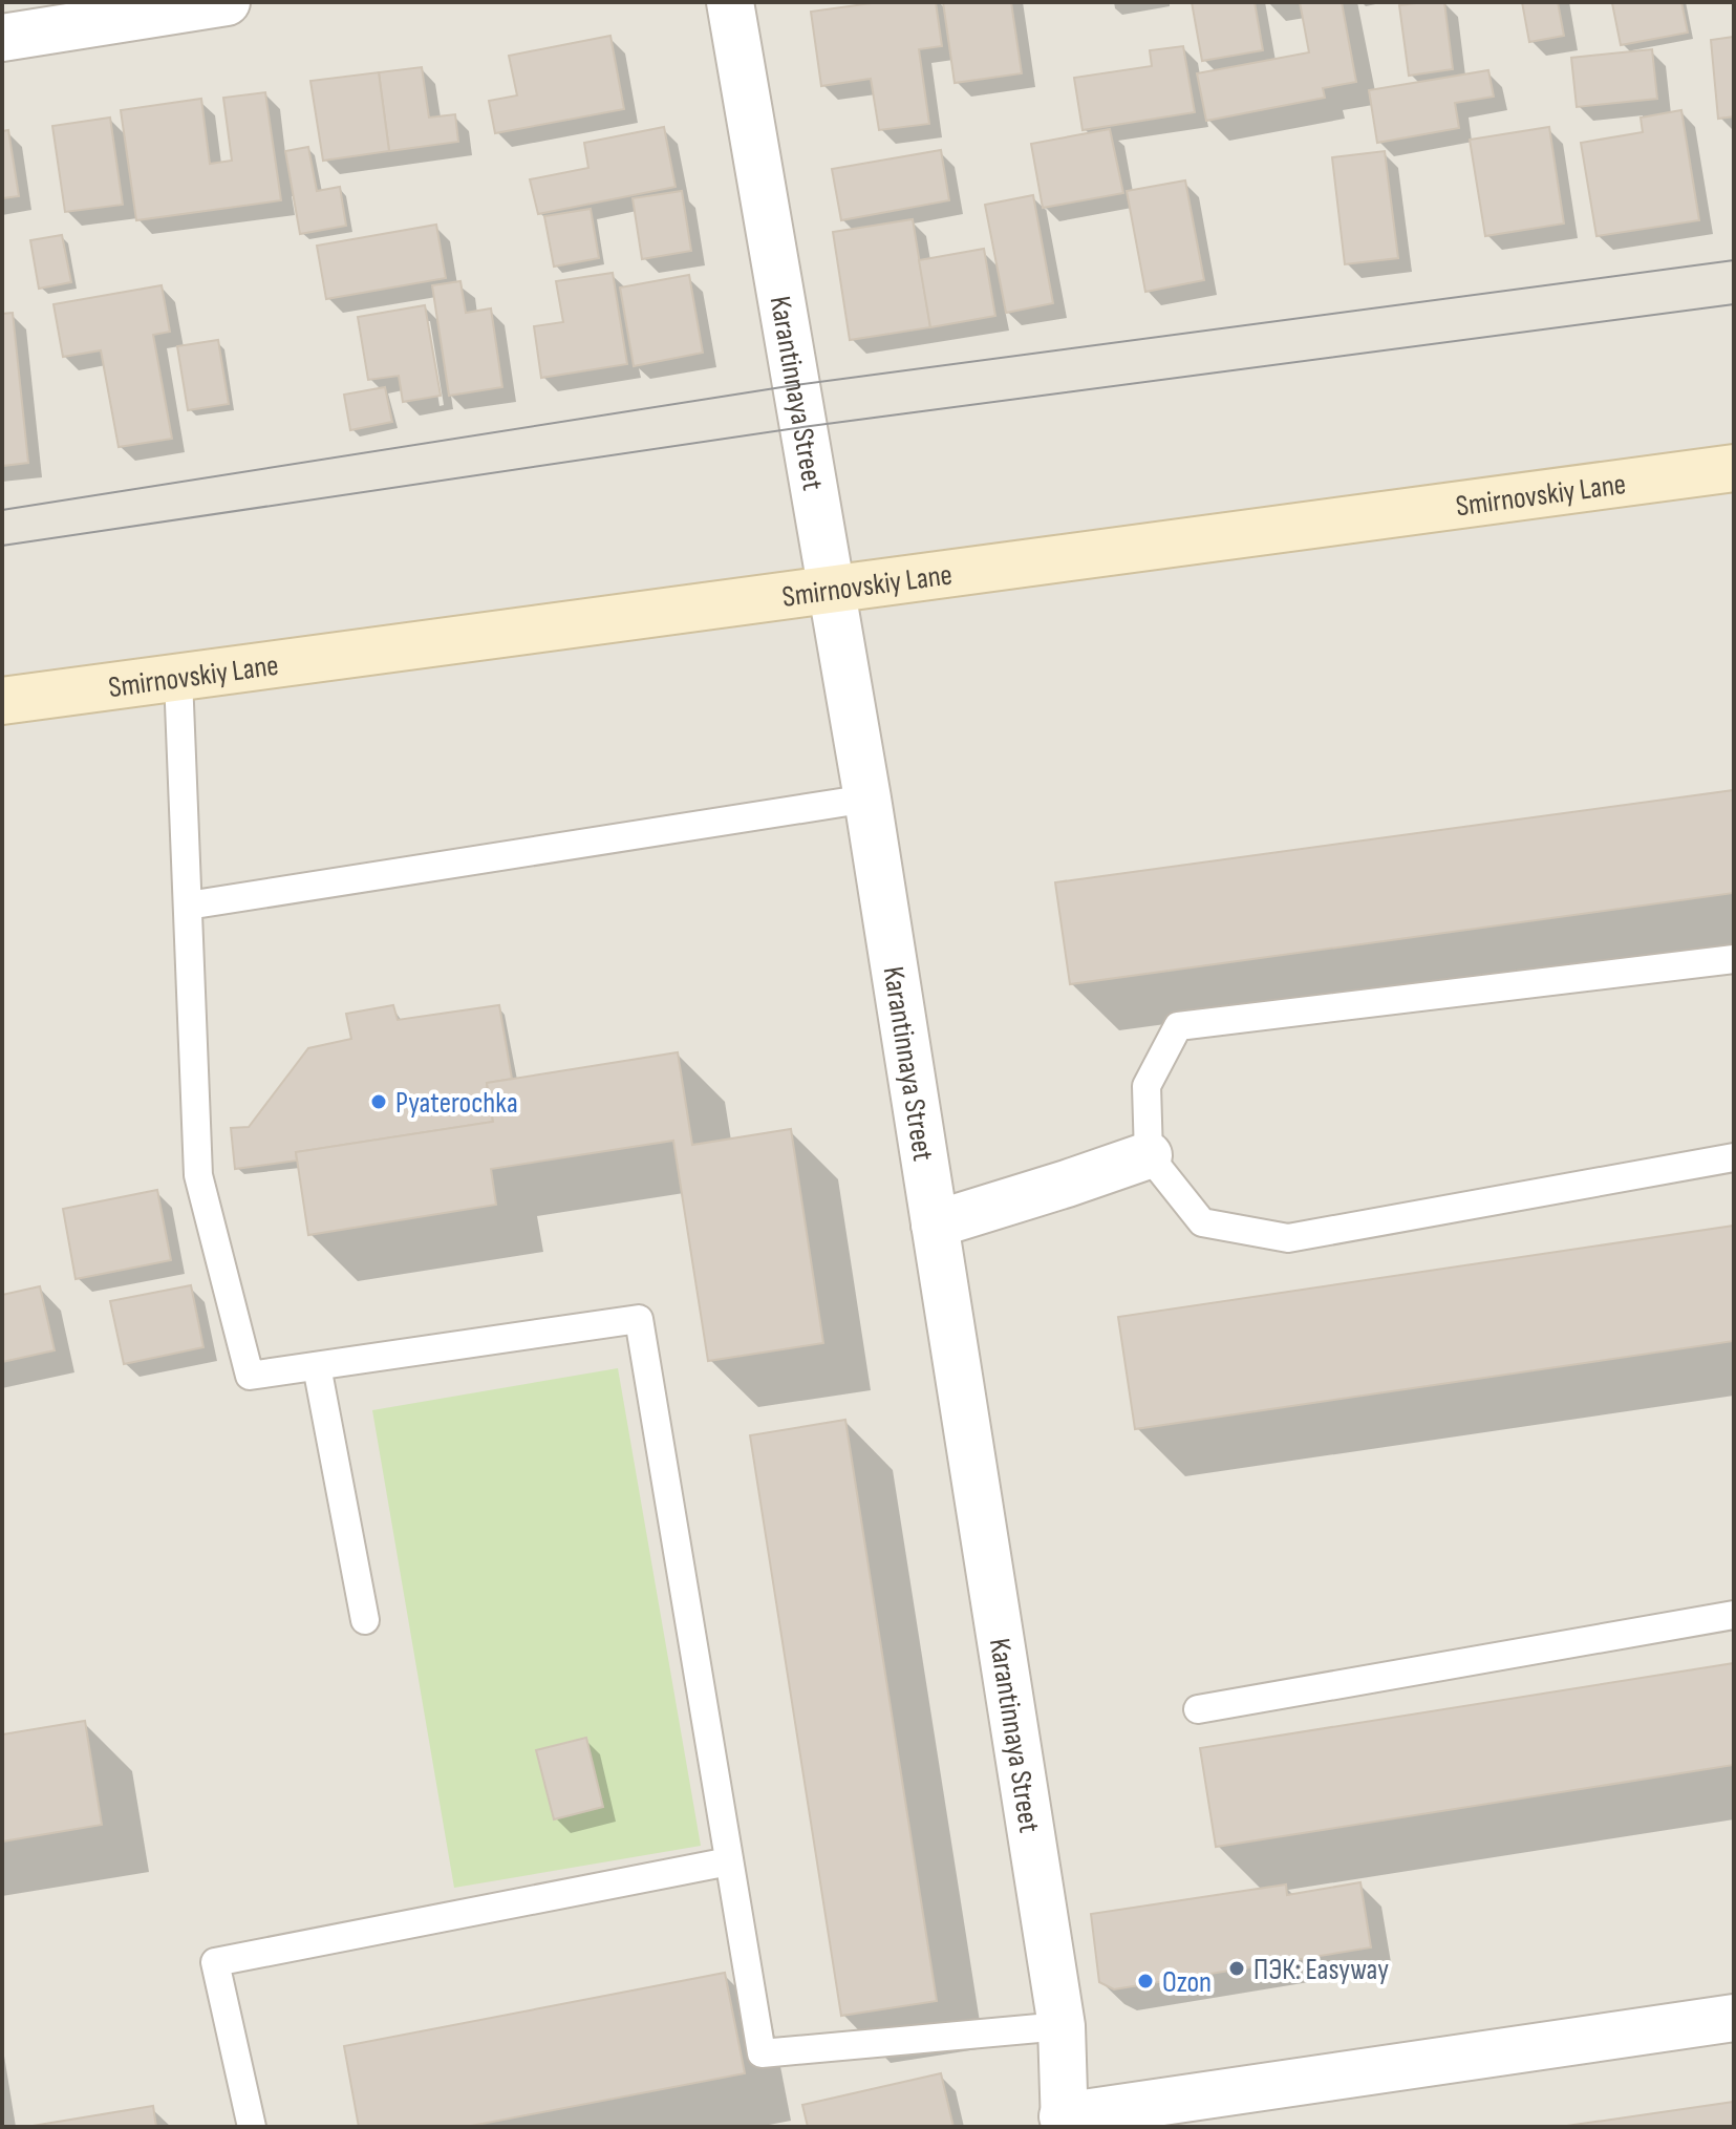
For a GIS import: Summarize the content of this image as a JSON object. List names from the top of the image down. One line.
{"streets":{"main road":["Smirnovskiy Lane"],"street":["Karantinnaya Street"]},"crossings":[["Karantinnaya Street","Smirnovskiy Lane"]],"places":["Pyaterochka","ПЭК: Easyway","Ozon"]}
